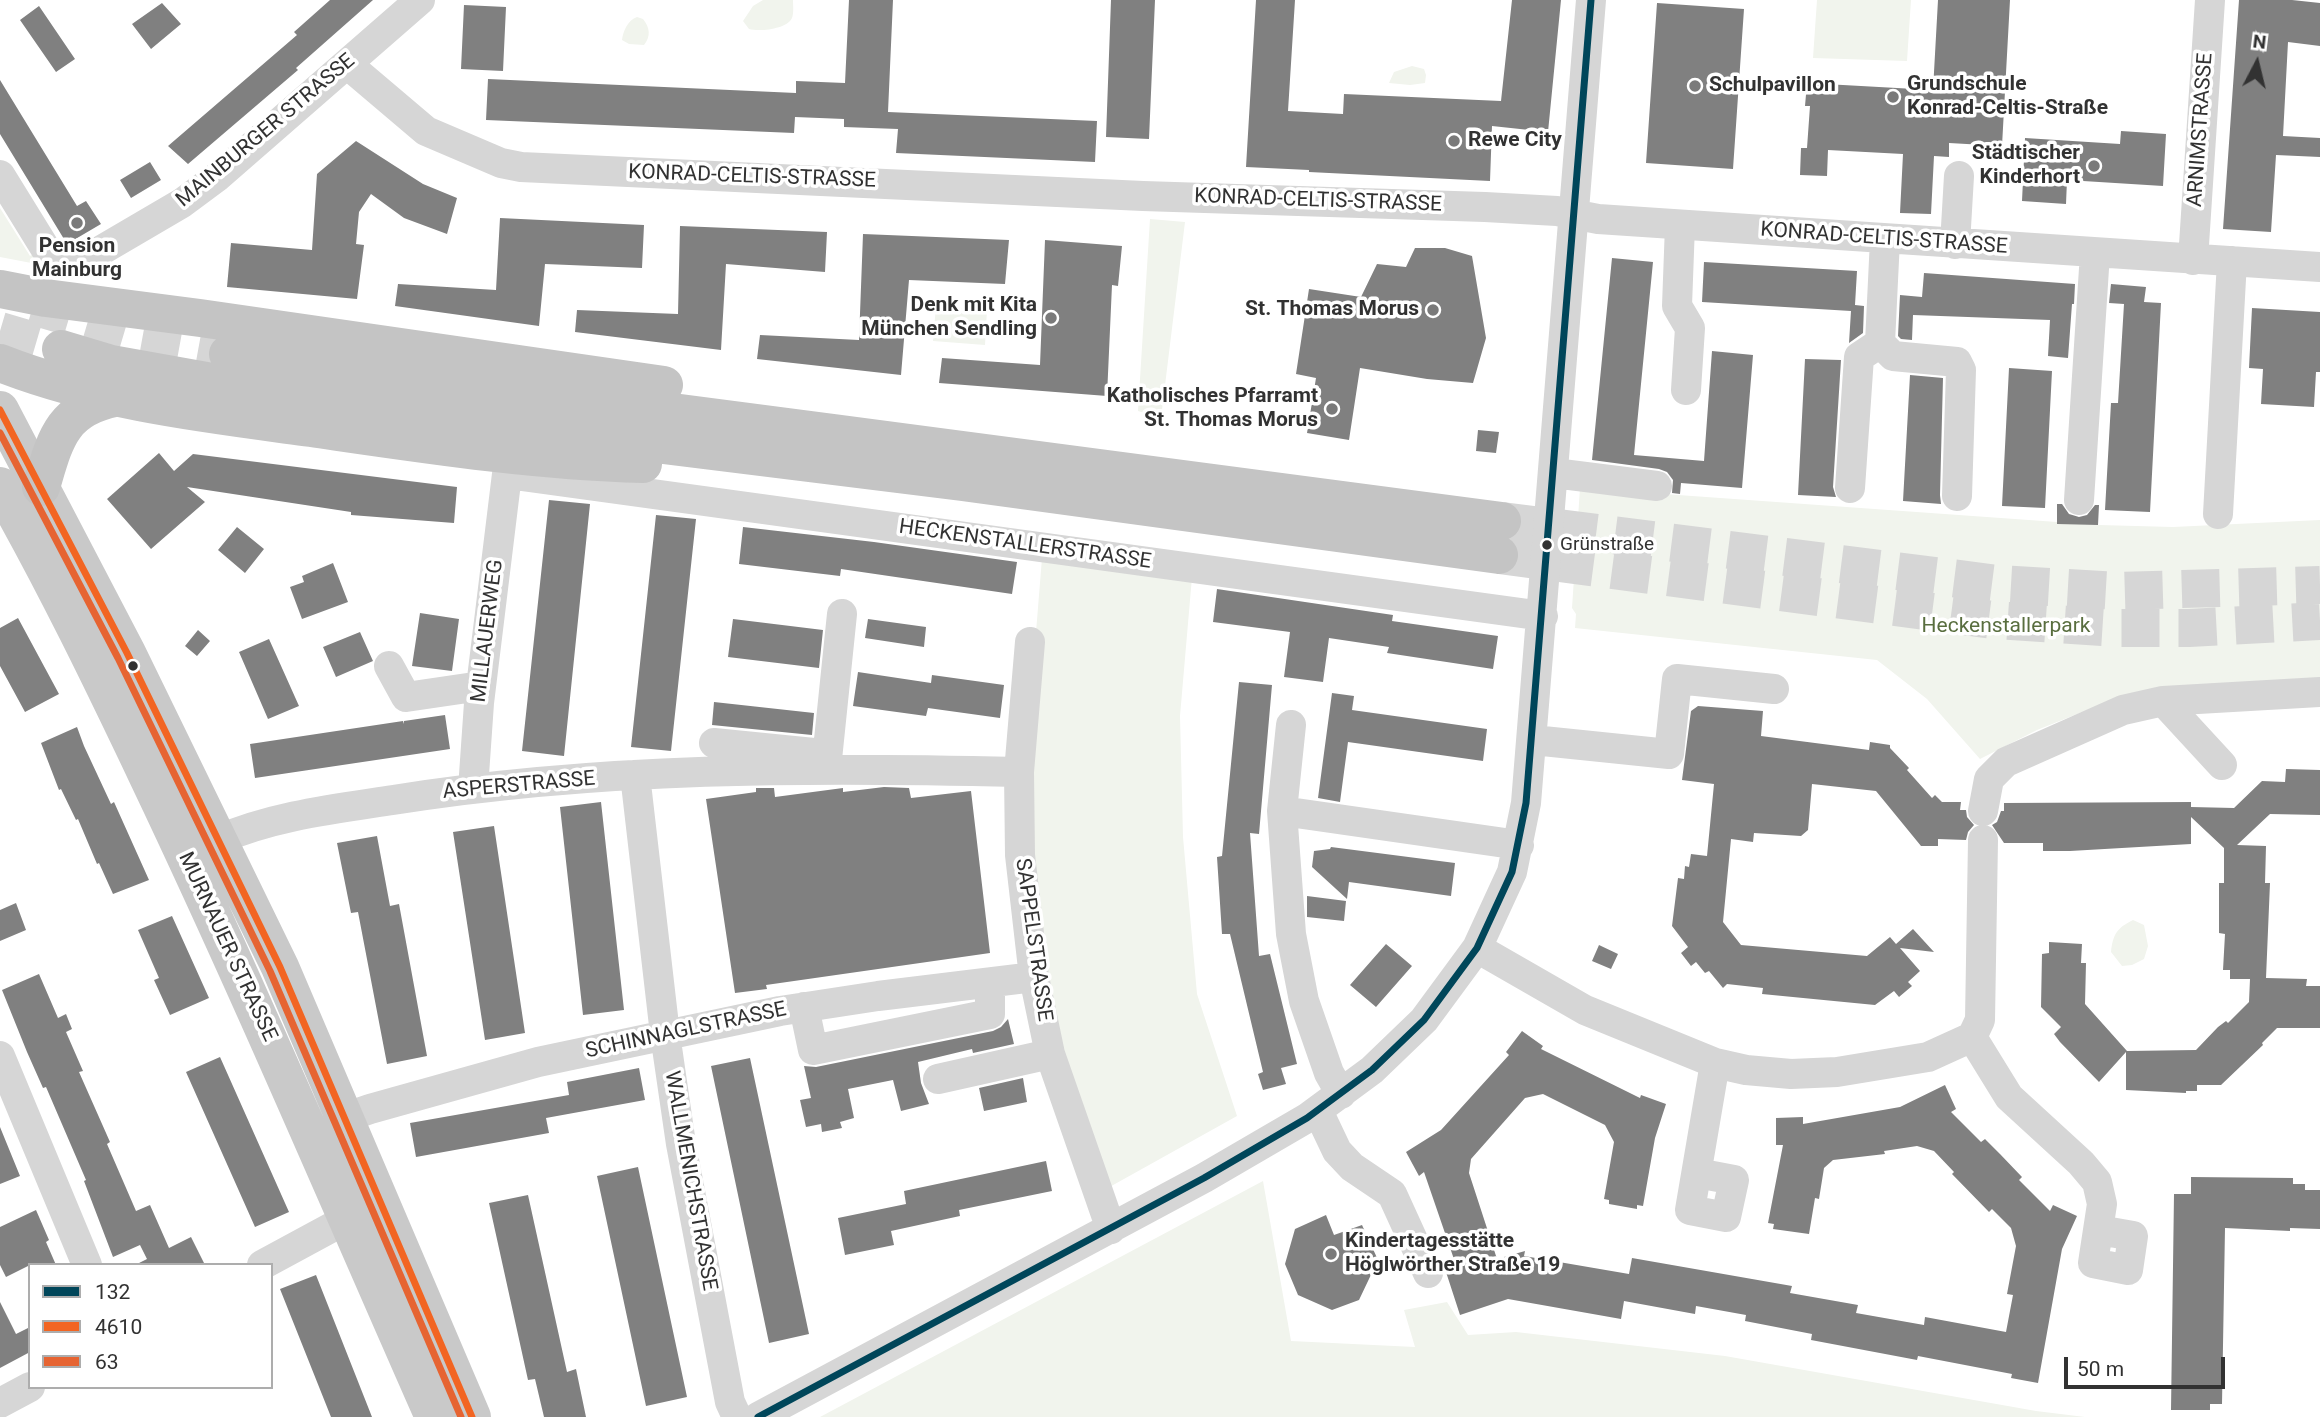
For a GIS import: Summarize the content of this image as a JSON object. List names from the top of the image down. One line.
{"streets":{"main road":["MURNAUER STRASSE"],"street":["ARNIMSTRASSE","MAINBURGER STRASSE","KONRAD-CELTIS-STRASSE","HECKENSTALLERSTRASSE","MILLAUERWEG","ASPERSTRASSE","SAPPELSTRASSE","SCHINNAGLSTRASSE","WALLMENICHSTRASSE"]},"crossings":[["ARNIMSTRASSE","KONRAD-CELTIS-STRASSE"],["MAINBURGER STRASSE","KONRAD-CELTIS-STRASSE"],["HECKENSTALLERSTRASSE","MILLAUERWEG"],["MILLAUERWEG","ASPERSTRASSE"],["ASPERSTRASSE","SAPPELSTRASSE"],["ASPERSTRASSE","MURNAUER STRASSE"],["ASPERSTRASSE","WALLMENICHSTRASSE"],["SAPPELSTRASSE","SCHINNAGLSTRASSE"],["MURNAUER STRASSE","SCHINNAGLSTRASSE"],["SCHINNAGLSTRASSE","WALLMENICHSTRASSE"]],"parks":["Heckenstallerpark"],"places":["Schulpavillon","Grundschule Konrad-Celtis-Straße","Rewe City","Städtischer Kinderhort","Pension Mainburg","St. Thomas Morus","Denk mit Kita München Sendling","Katholisches Pfarramt St. Thomas Morus","Grünstraße","Kindertagesstätte Höglwörther Straße 19"],"lines":["transit line 132","transit line 4610","transit line 63"],"legend":["132","4610","63"],"scale_bar":"50 m","north":"top"}
